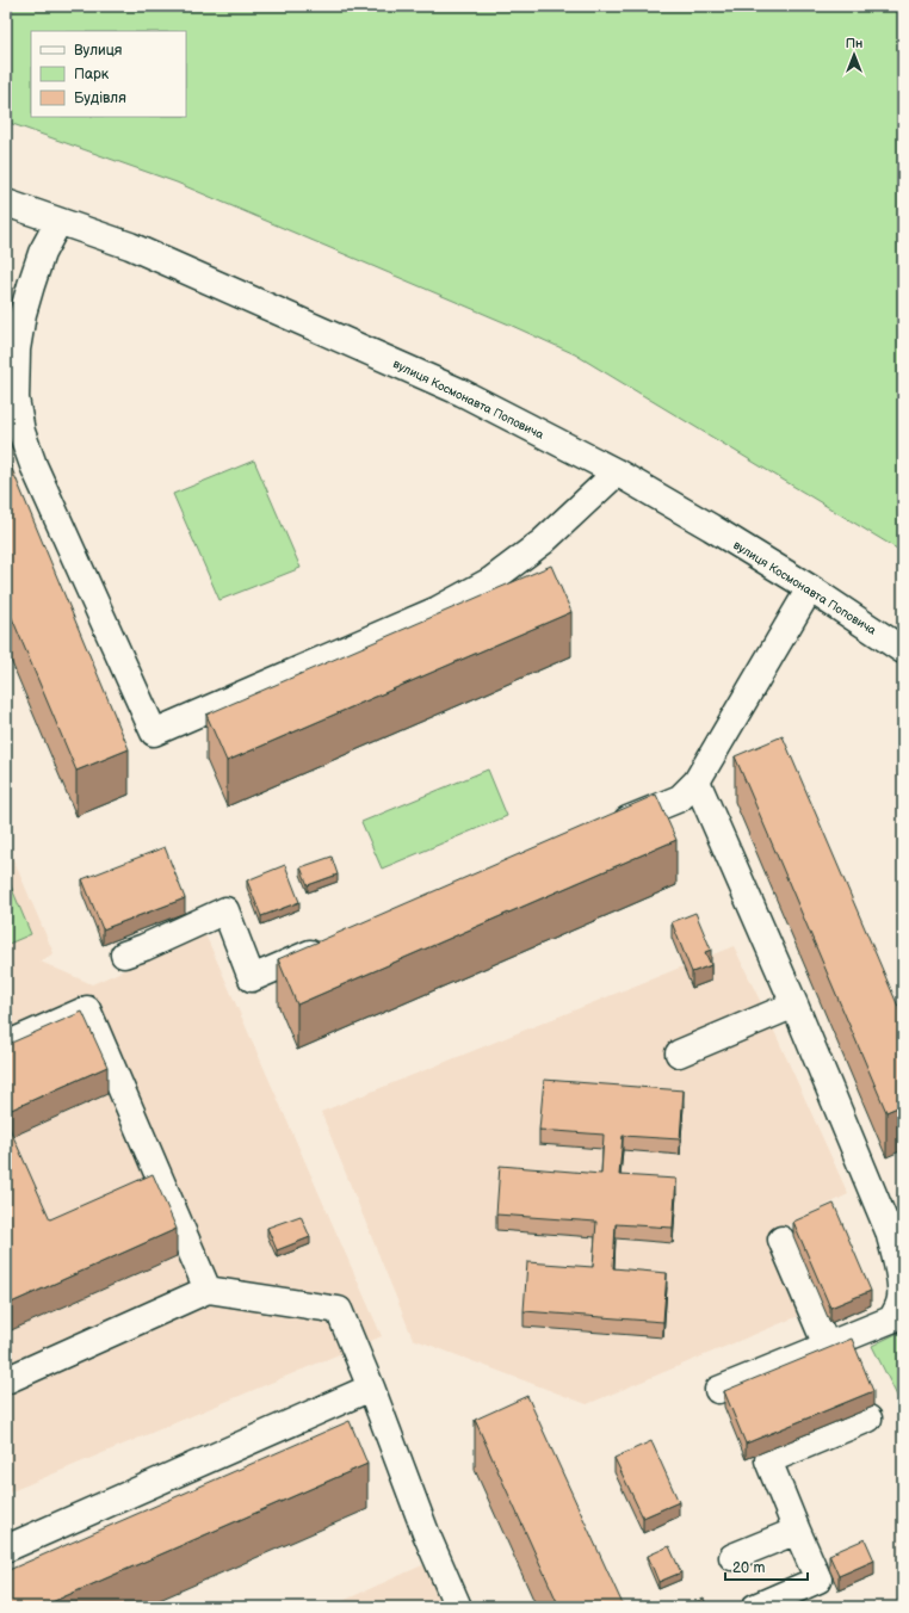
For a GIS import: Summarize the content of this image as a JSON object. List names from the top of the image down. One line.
{"streets":{"street":["вулиця Космонавта Поповича"]},"legend":["Вулиця","Парк","Будівля"],"scale_bar":"20 m","north":"top"}
